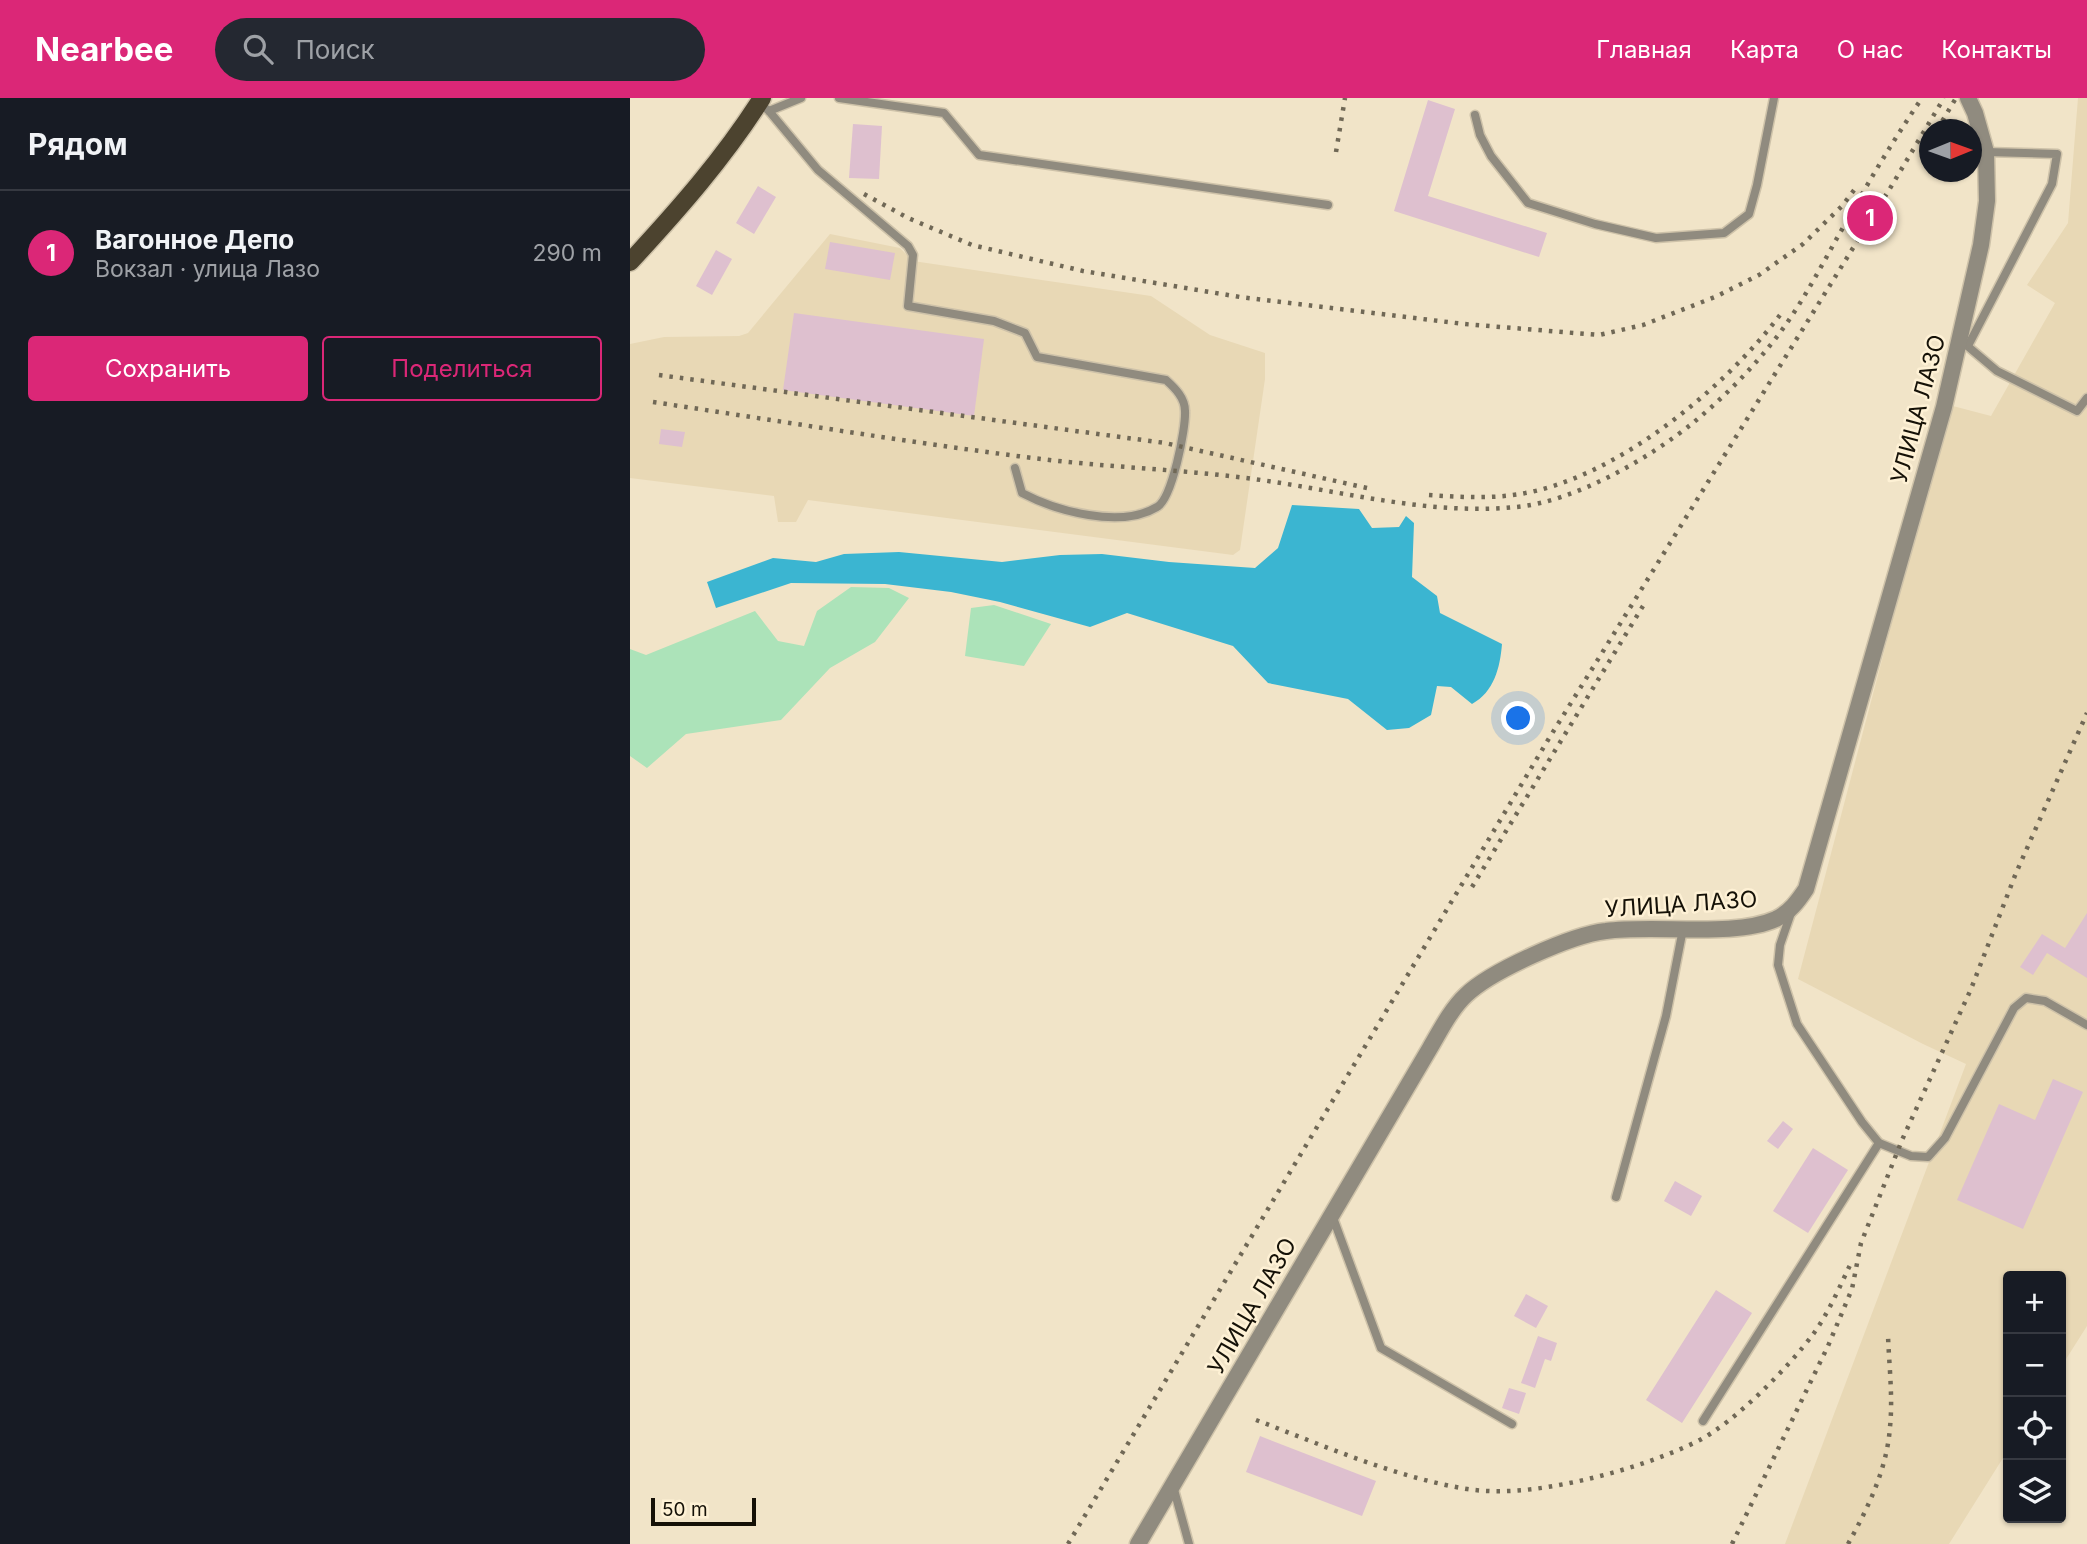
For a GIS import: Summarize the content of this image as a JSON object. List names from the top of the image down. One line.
{"streets":{"street":["УЛИЦА ЛАЗО"]},"scale_bar":"50 m","north":"right","page":{"header":"Nearbee","search":"Поиск","nav":["Главная","Карта","О нас","Контакты"],"heading":"Рядом","list":[{"mark":"1","name":"Вагонное Депо","note":"Вокзал · улица Лазо","value":"290 m"}],"pins":"1","buttons":["Сохранить","Поделиться"],"map_buttons":["+","−"],"scale":"50 m"}}
